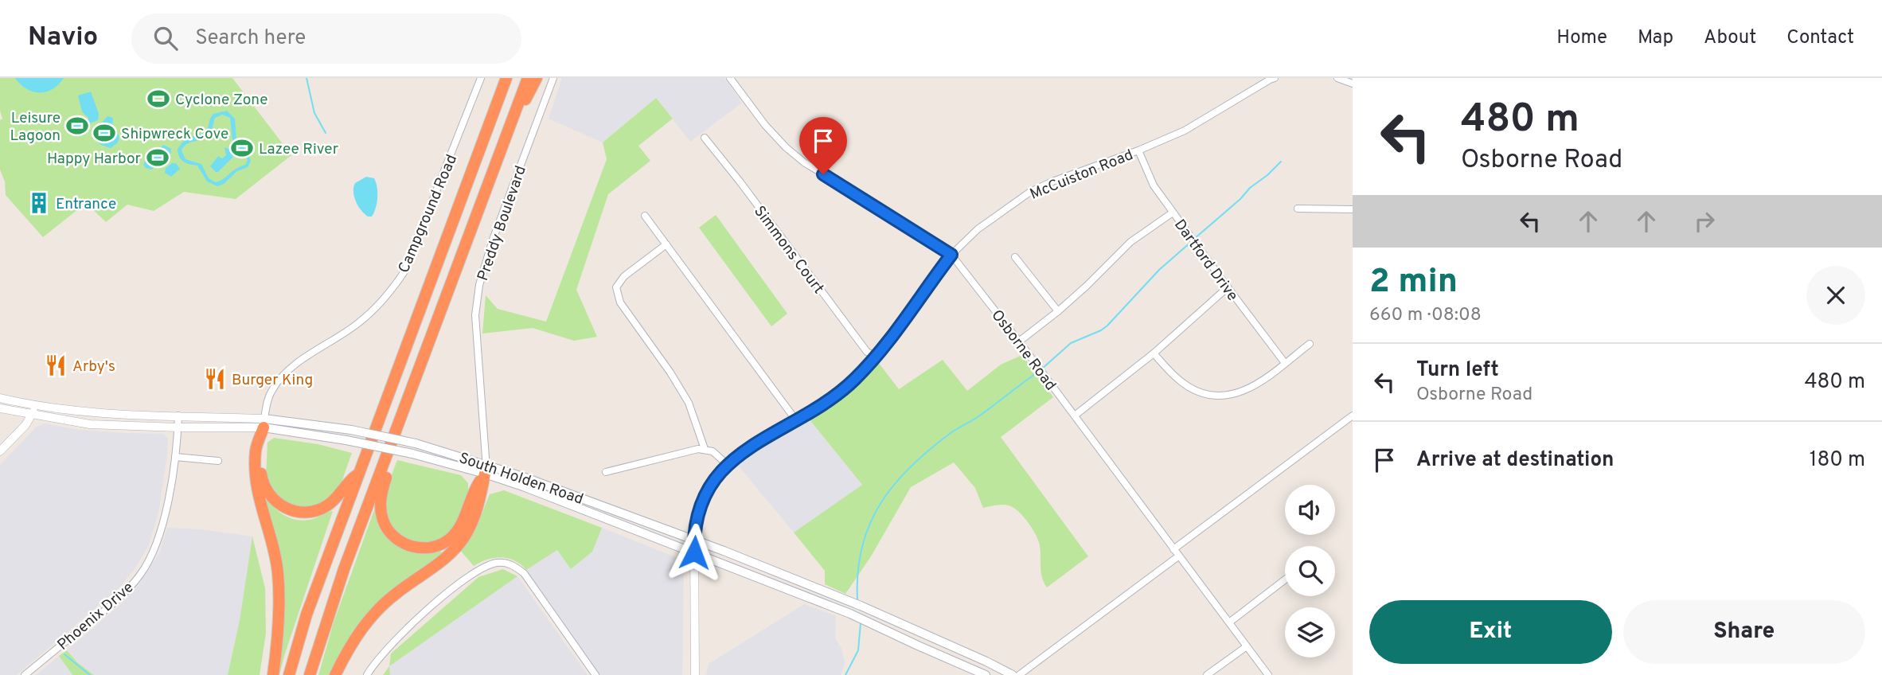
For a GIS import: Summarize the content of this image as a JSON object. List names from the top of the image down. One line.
{"streets":{"main road":["South Holden Road"],"street":["McCuiston Road","Campground Road","Preddy Boulevard","Simmons Court","Dartford Drive","Osborne Road","Phoenix Drive"]},"crossings":[["McCuiston Road","Simmons Court"],["McCuiston Road","Dartford Drive"],["McCuiston Road","Osborne Road"],["McCuiston Road","South Holden Road"],["Campground Road","South Holden Road"],["Preddy Boulevard","South Holden Road"],["South Holden Road","Phoenix Drive"]],"places":{"sports":["Cyclone Zone","Leisure Lagoon","Shipwreck Cove","Lazee River","Happy Harbor"],"building":["Entrance"],"restaurant":["Arby's","Burger King"]},"page":{"header":"Navio","search":"Search here","nav":["Home","Map","About","Contact"],"turn":["480 m","Osborne Road"],"heading":["2 min","660 m · 08:08"],"list":[{"name":"Turn left","note":"Osborne Road","value":"480 m"},{"name":"Arrive at destination","value":"180 m"}],"buttons":["Exit","Share"]}}
